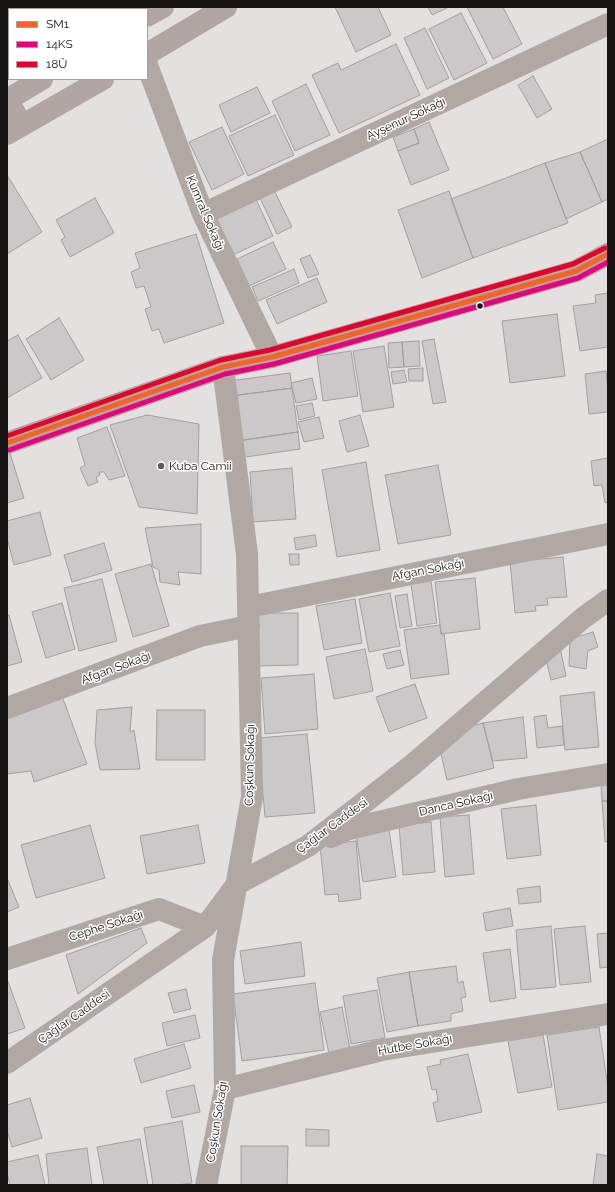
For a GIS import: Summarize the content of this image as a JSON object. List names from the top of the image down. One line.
{"streets":{"street":["Ayşenur Sokağı","Kumral Sokağı","Afgan Sokağı","Coşkun Sokağı","Darıca Sokağı","Çağlar Caddesi","Cephe Sokağı","Hutbe Sokağı"]},"crossings":[["Ayşenur Sokağı","Kumral Sokağı"],["Afgan Sokağı","Coşkun Sokağı"],["Coşkun Sokağı","Çağlar Caddesi"],["Coşkun Sokağı","Hutbe Sokağı"],["Darıca Sokağı","Çağlar Caddesi"],["Çağlar Caddesi","Cephe Sokağı"]],"places":["Kuba Camii"],"lines":["transit line 18Ü","transit line SM1","transit line 14KS"],"legend":["SM1","14KS","18Ü"]}
